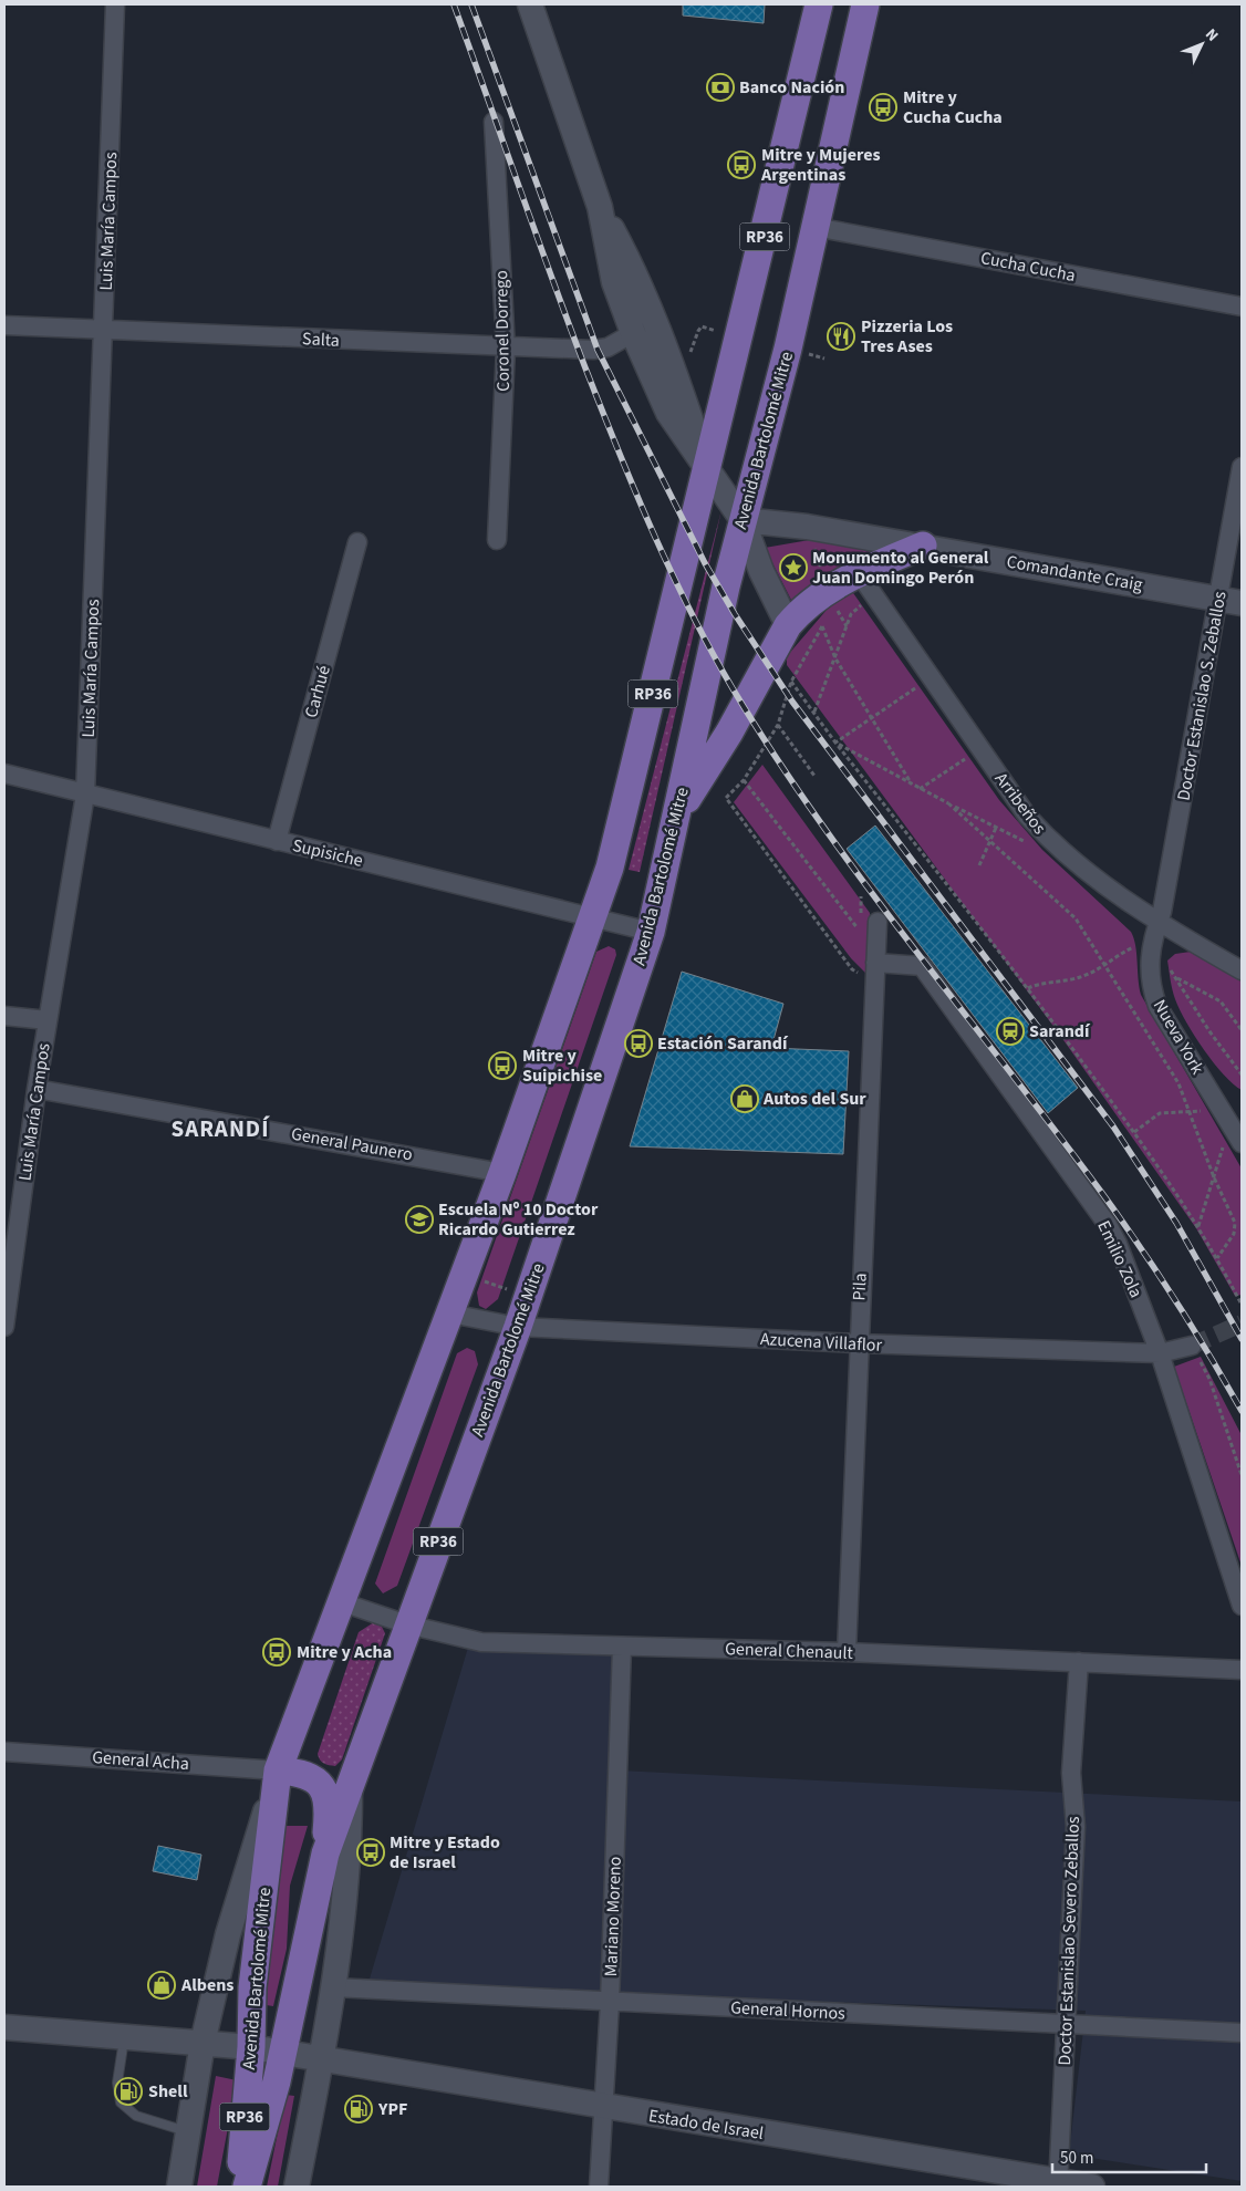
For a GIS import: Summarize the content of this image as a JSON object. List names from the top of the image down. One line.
{"streets":{"main road":["RP36","Avenida Bartolomé Mitre","Comandante Craig","Estado de Israel"],"street":["Luis María Campos","Cucha Cucha","Coronel Dorrego","Salta","Carhué","Doctor Estanislao S. Zeballos","Arribeños","Supisiche","Nueva York","General Paunero","Emilio Zola","Pila","Azucena Villaflor","General Chenault","General Acha","Mariano Moreno","Doctor Estanislao Severo Zeballos","General Hornos"]},"crossings":[["Luis María Campos","Salta"],["Luis María Campos","Supisiche"],["Luis María Campos","General Paunero"],["Cucha Cucha","Avenida Bartolomé Mitre"],["Coronel Dorrego","Salta"],["Avenida Bartolomé Mitre","Comandante Craig"],["Avenida Bartolomé Mitre","Supisiche"],["Avenida Bartolomé Mitre","General Paunero"],["Avenida Bartolomé Mitre","Azucena Villaflor"],["Avenida Bartolomé Mitre","General Chenault"],["Avenida Bartolomé Mitre","General Acha"],["Avenida Bartolomé Mitre","General Hornos"],["Avenida Bartolomé Mitre","Estado de Israel"],["Comandante Craig","Doctor Estanislao S. Zeballos"],["Carhué","Supisiche"],["Doctor Estanislao S. Zeballos","Arribeños"],["Doctor Estanislao S. Zeballos","Nueva York"],["Arribeños","Nueva York"],["Emilio Zola","Pila"],["Emilio Zola","Azucena Villaflor"],["Pila","Azucena Villaflor"],["Pila","General Chenault"],["General Chenault","Mariano Moreno"],["General Chenault","Doctor Estanislao Severo Zeballos"],["Mariano Moreno","General Hornos"],["Mariano Moreno","Estado de Israel"],["Doctor Estanislao Severo Zeballos","General Hornos"],["Doctor Estanislao Severo Zeballos","Estado de Israel"]],"districts":["SARANDÍ"],"places":{"bank":["Banco Nación"],"bus stop":["Mitre y Cucha Cucha","Mitre y Mujeres Argentinas","Estación Sarandí","Mitre y Suipichise","Mitre y Acha","Mitre y Estado de Israel"],"restaurant":["Pizzeria Los Tres Ases"],"place":["Monumento al General Juan Domingo Perón"],"station":["Sarandí"],"shop":["Autos del Sur","Albens"],"school or university":["Escuela Nº 10 Doctor Ricardo Gutierrez"],"fuel station":["Shell","YPF"]},"scale_bar":"50 m","north":"top right"}
